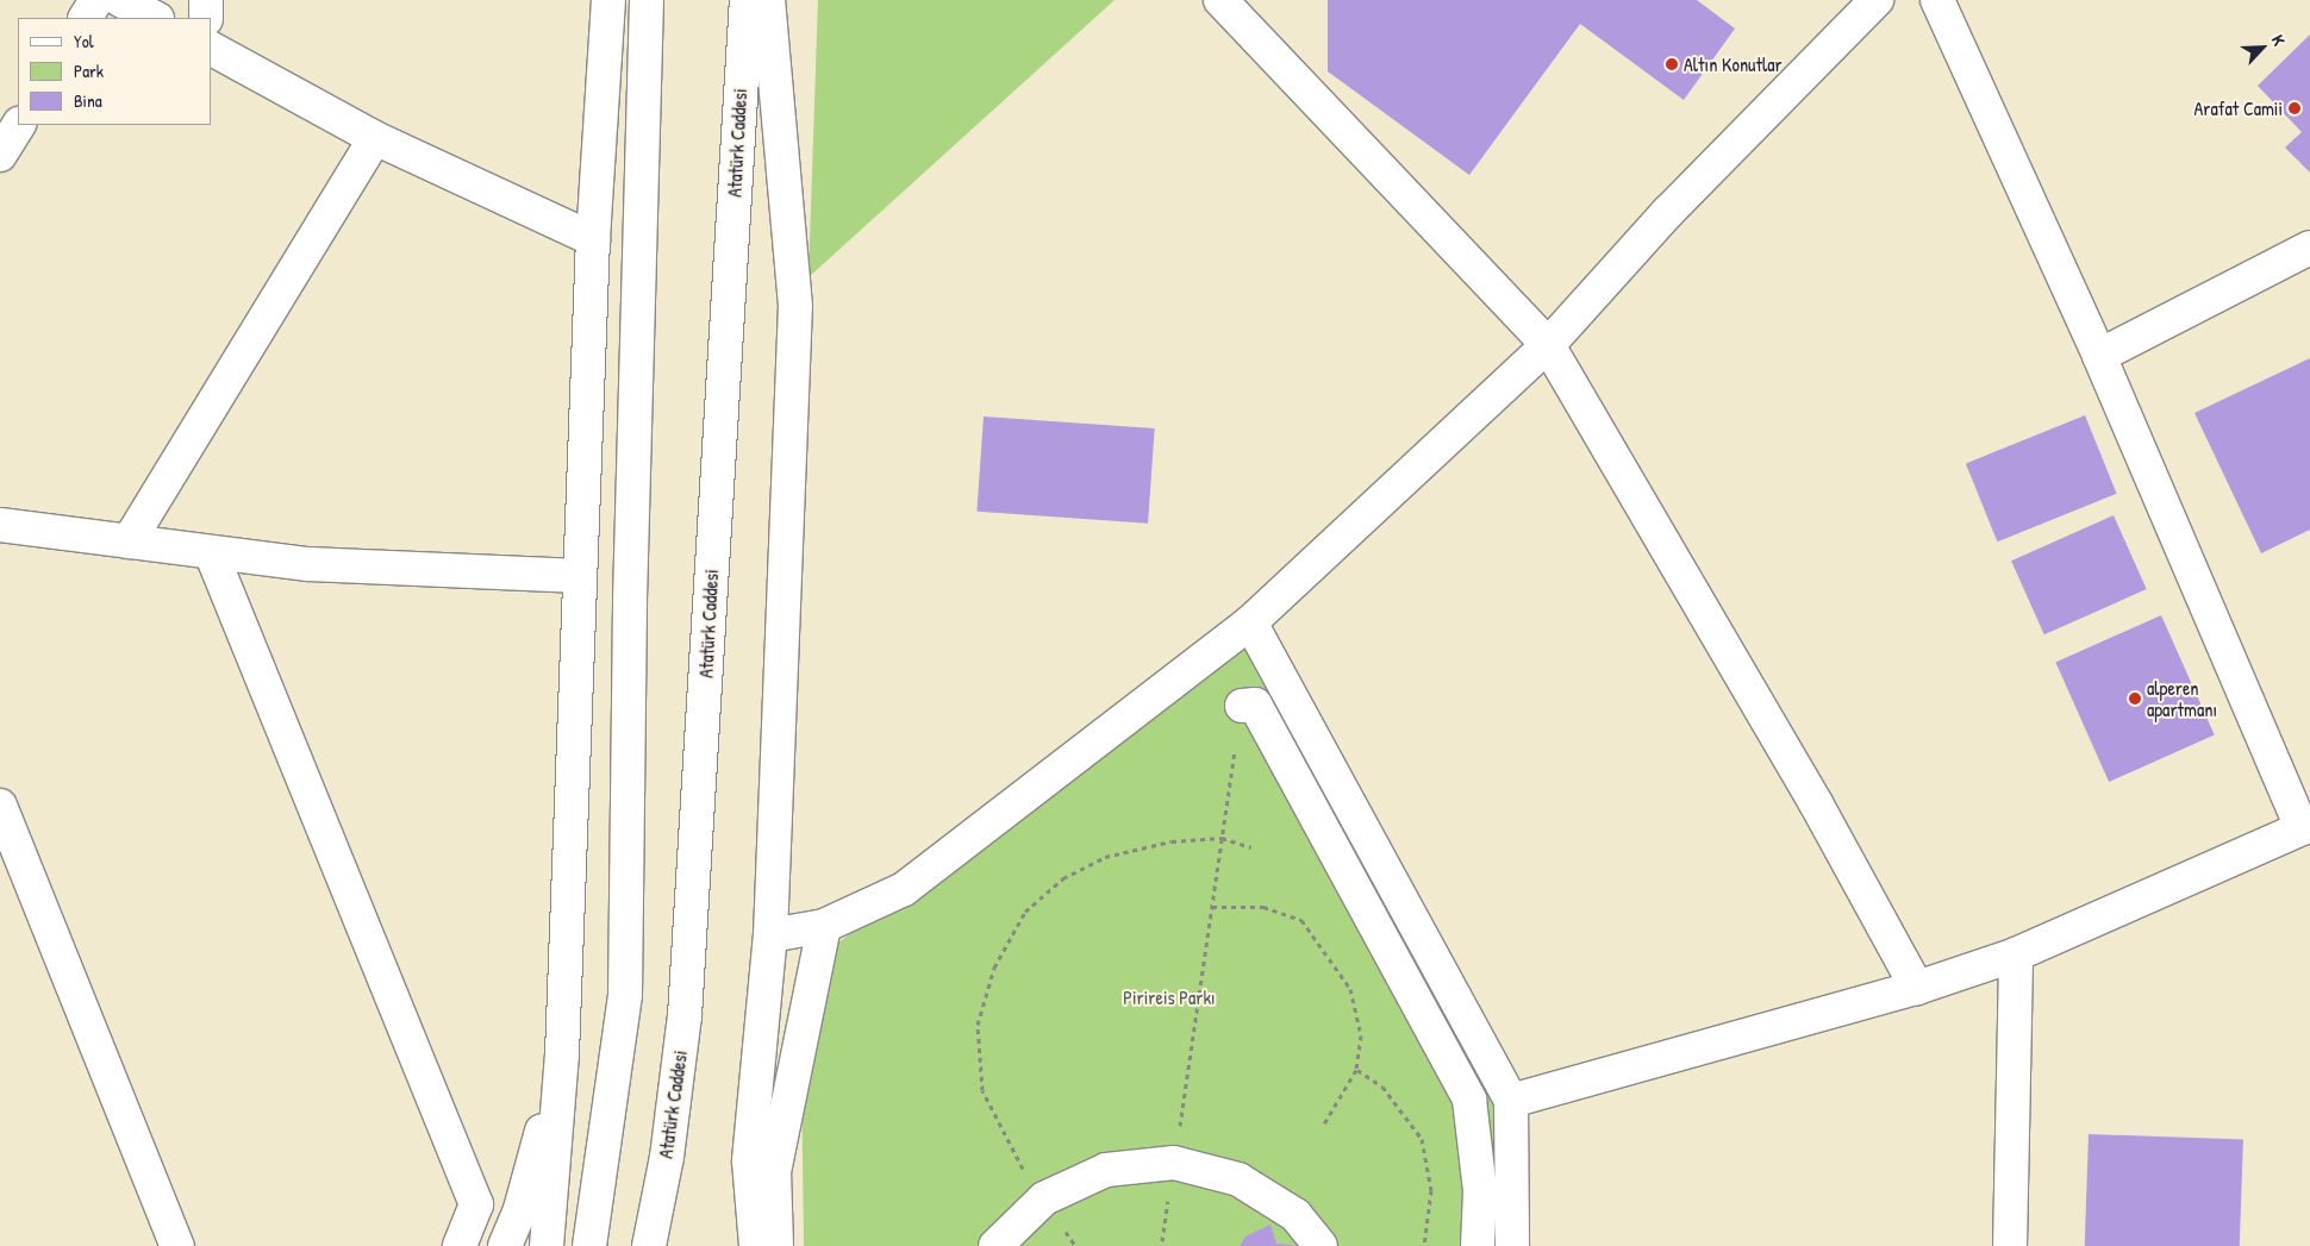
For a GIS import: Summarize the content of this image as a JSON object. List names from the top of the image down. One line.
{"streets":{"main road":["Atatürk Caddesi"]},"parks":["Pirireis Parkı"],"places":["Altın Konutlar","Arafat Camii","alperen apartmanı"],"legend":["Yol","Park","Bina"],"north":"top right"}
